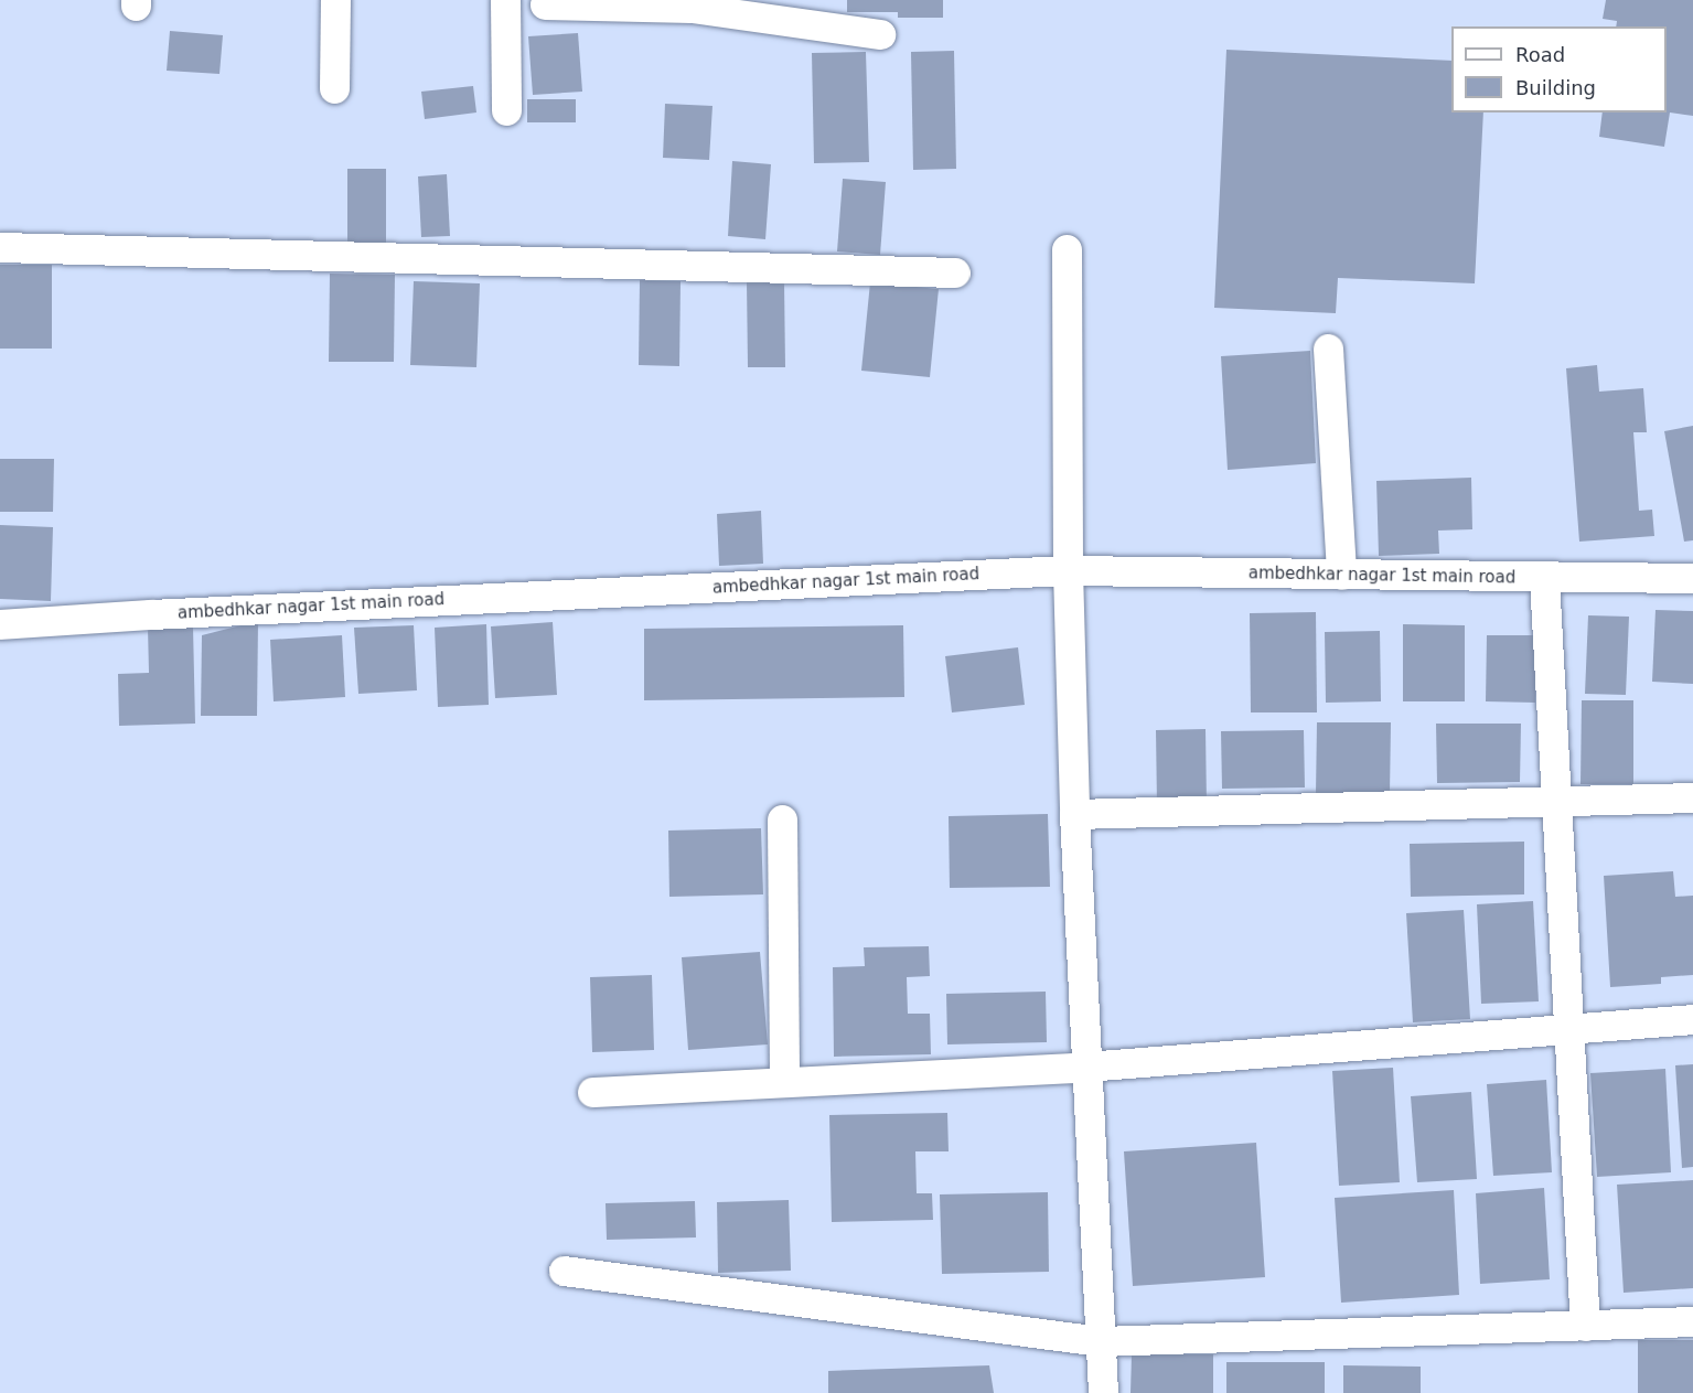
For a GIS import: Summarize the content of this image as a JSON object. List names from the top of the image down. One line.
{"streets":{"street":["ambedhkar nagar 1st main road"]},"legend":["Road","Building"]}
